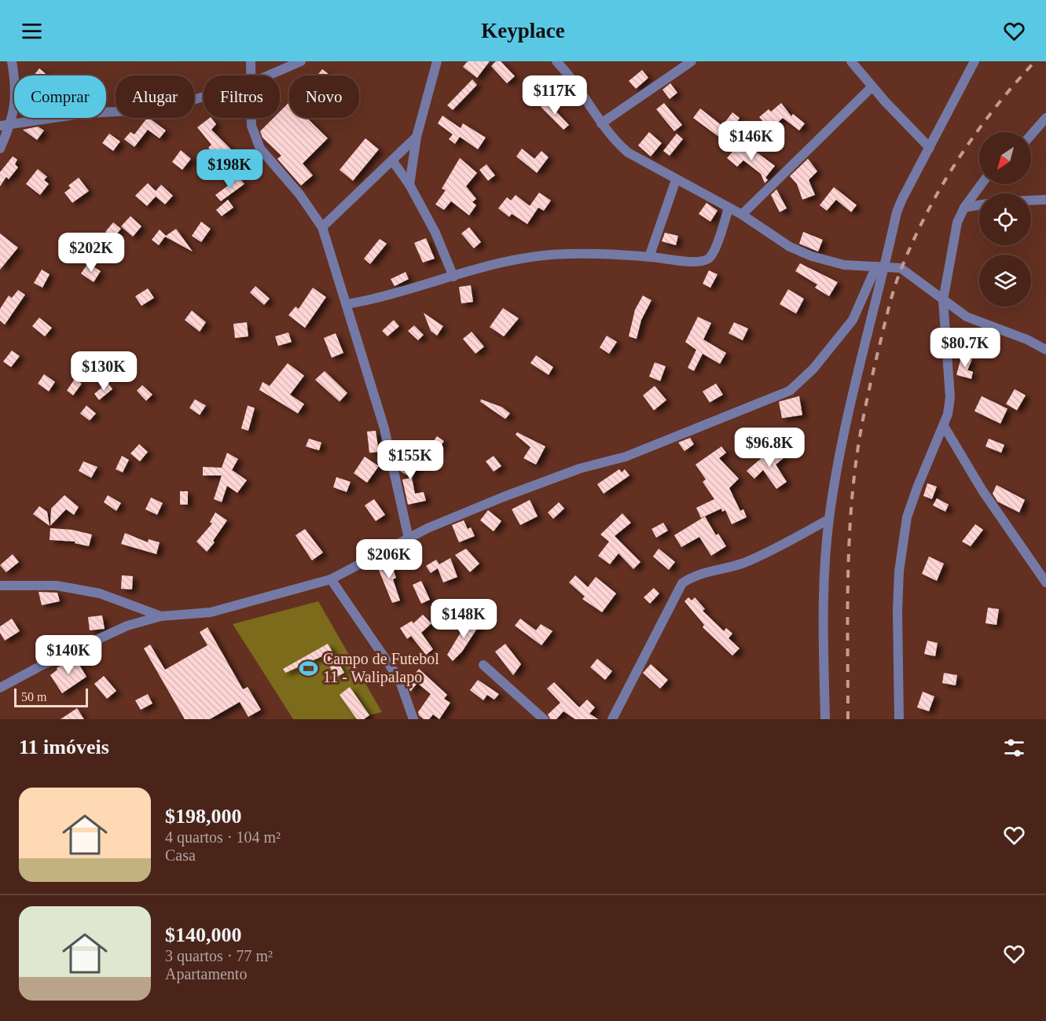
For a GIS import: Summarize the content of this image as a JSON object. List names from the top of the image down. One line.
{"places":{"sports":["Campo de Futebol 11 - Walipalapo"]},"scale_bar":"50 m","north":"bottom left","page":{"header":"Keyplace","price":["$117K","$146K","$198K","$202K","$80.7K","$130K","$96.8K","$155K","$206K","$148K","$140K"],"chip":["Comprar","Alugar","Filtros","Novo"],"scale":"50 m","heading":"11 imóveis","list":[{"name":"$198,000","note":"4 quartos · 104 m² · Casa"},{"name":"$140,000","note":"3 quartos · 77 m² · Apartamento"}]}}
